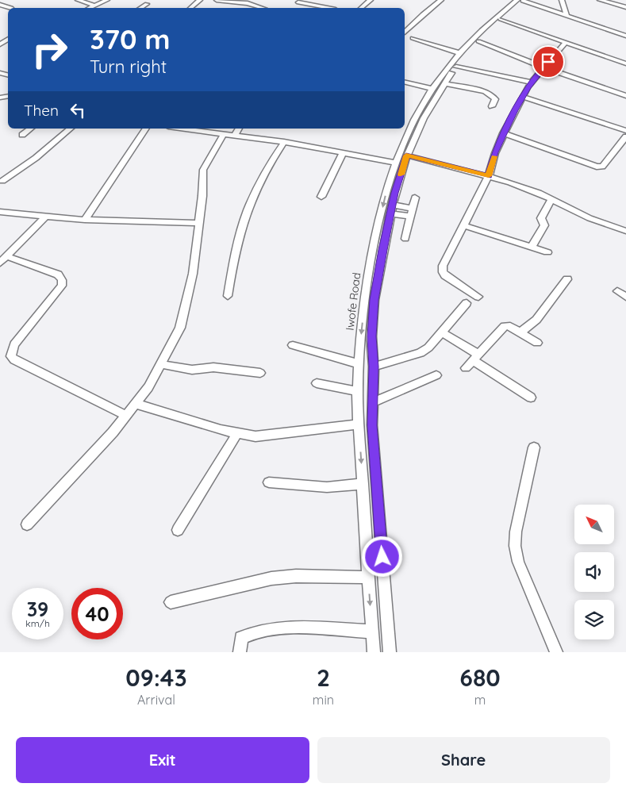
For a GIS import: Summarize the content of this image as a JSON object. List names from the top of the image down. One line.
{"streets":{"street":["Iwofe Road"]},"north":"top left","page":{"turn":["370 m","Turn right"],"then":"Then","speed":"39 km/h","limit":"40","eta":["09:43","Arrival","2","min","680","m"],"buttons":["Exit","Share"]}}
